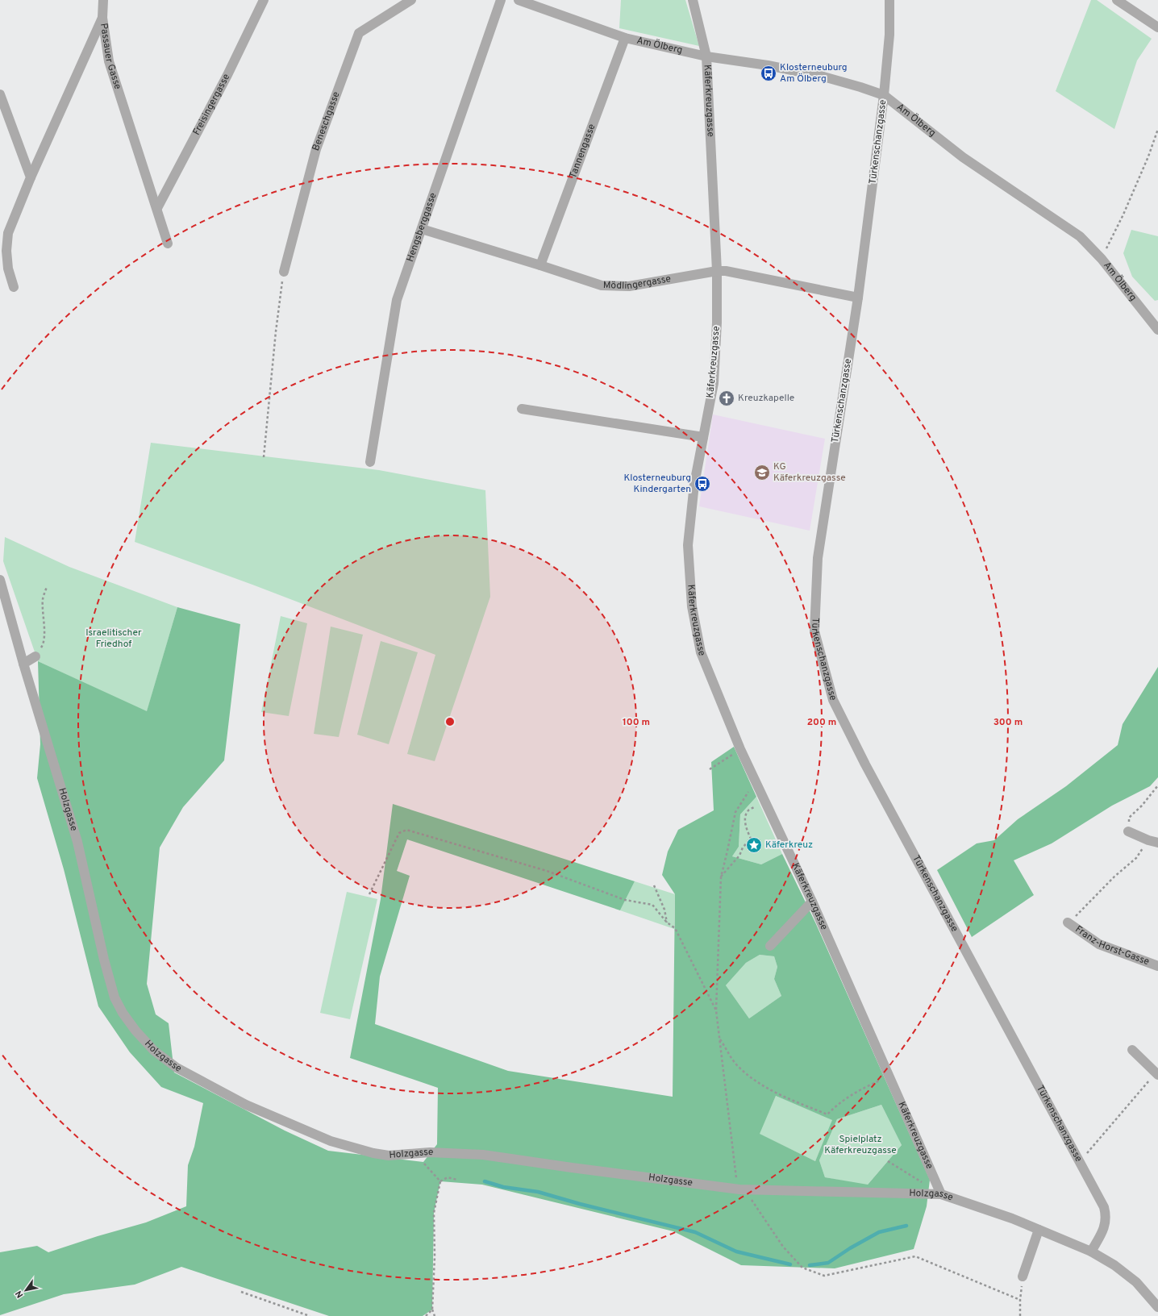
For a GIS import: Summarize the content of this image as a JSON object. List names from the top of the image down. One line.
{"streets":{"street":["Am Ölberg","Passauer Gasse","Käferkreuzgasse","Freisingergasse","Beneschgasse","Türkenschanzgasse","Tannengasse","Hengsberggasse","Mödlingergasse","Holzgasse","Franz-Horst-Gasse"]},"crossings":[["Am Ölberg","Käferkreuzgasse"],["Am Ölberg","Türkenschanzgasse"],["Am Ölberg","Tannengasse"],["Passauer Gasse","Freisingergasse"],["Käferkreuzgasse","Mödlingergasse"],["Käferkreuzgasse","Holzgasse"],["Türkenschanzgasse","Mödlingergasse"],["Türkenschanzgasse","Holzgasse"],["Tannengasse","Mödlingergasse"],["Hengsberggasse","Mödlingergasse"]],"parks":["Israelitischer Friedhof","Spielplatz Käferkreuzgasse"],"places":{"bus stop":["Klosterneuburg Am Ölberg","Klosterneuburg Kindergarten"],"church":["Kreuzkapelle"],"school or university":["KG Käferkreuzgasse"],"place":["Käferkreuz"]},"north":"bottom left","rings":["100 m","200 m","300 m"]}
